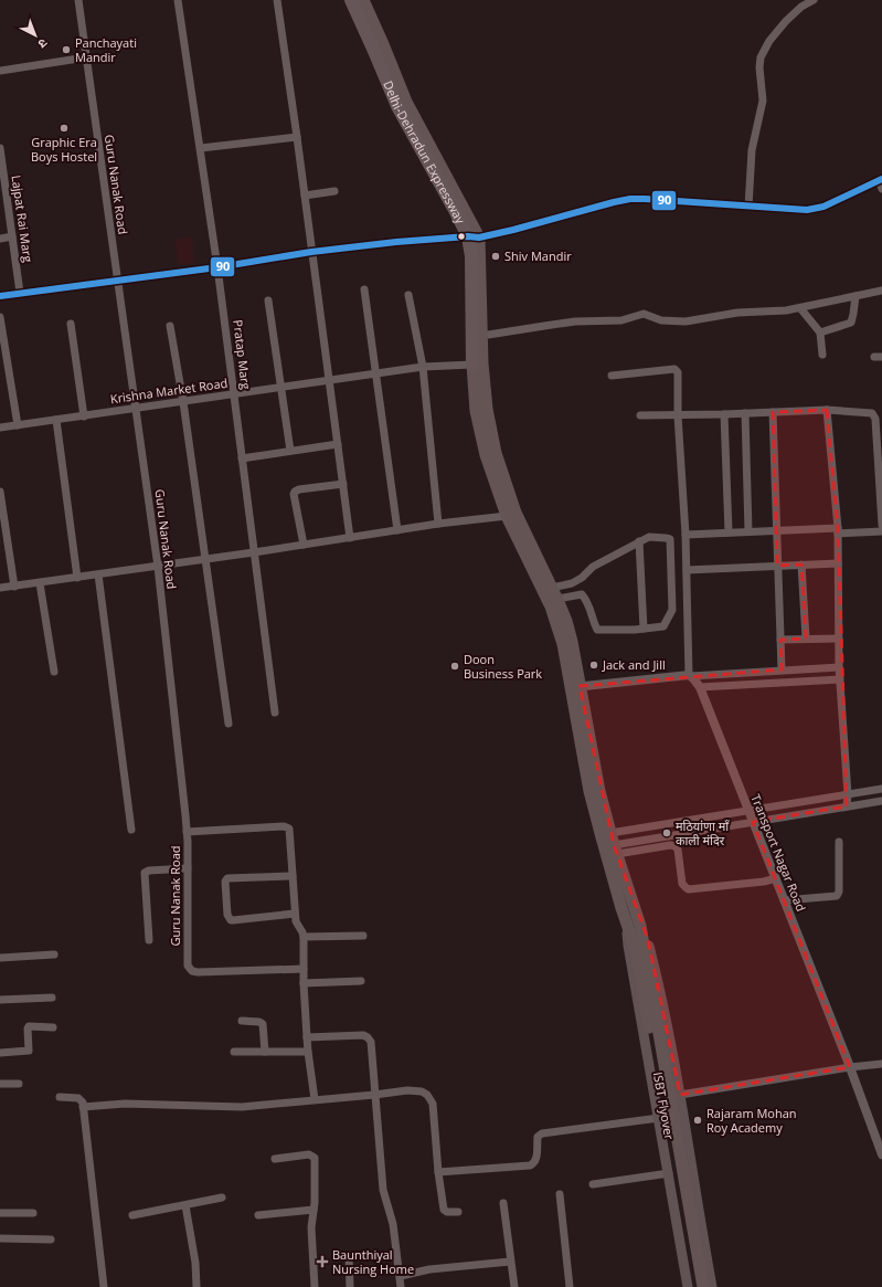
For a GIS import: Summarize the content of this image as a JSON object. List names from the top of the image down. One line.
{"streets":{"highway":["Delhi-Dehradun Expressway","ISBT Flyover"],"street":["Guru Nanak Road","Lajpat Rai Marg","Pratap Marg","Krishna Market Road","Transport Nagar Road"]},"crossings":[["Delhi-Dehradun Expressway","Krishna Market Road"],["Guru Nanak Road","Krishna Market Road"],["Pratap Marg","Krishna Market Road"]],"places":{"other":["Panchayati Mandir","Graphic Era Boys Hostel","Shiv Mandir","Jack and Jill","Doon Business Park","मठियांणा माँ काली मंदिर","Rajaram Mohan Roy Academy"],"health":["Baunthiyal Nursing Home"]},"lines":["transit line 90"],"north":"bottom right"}
